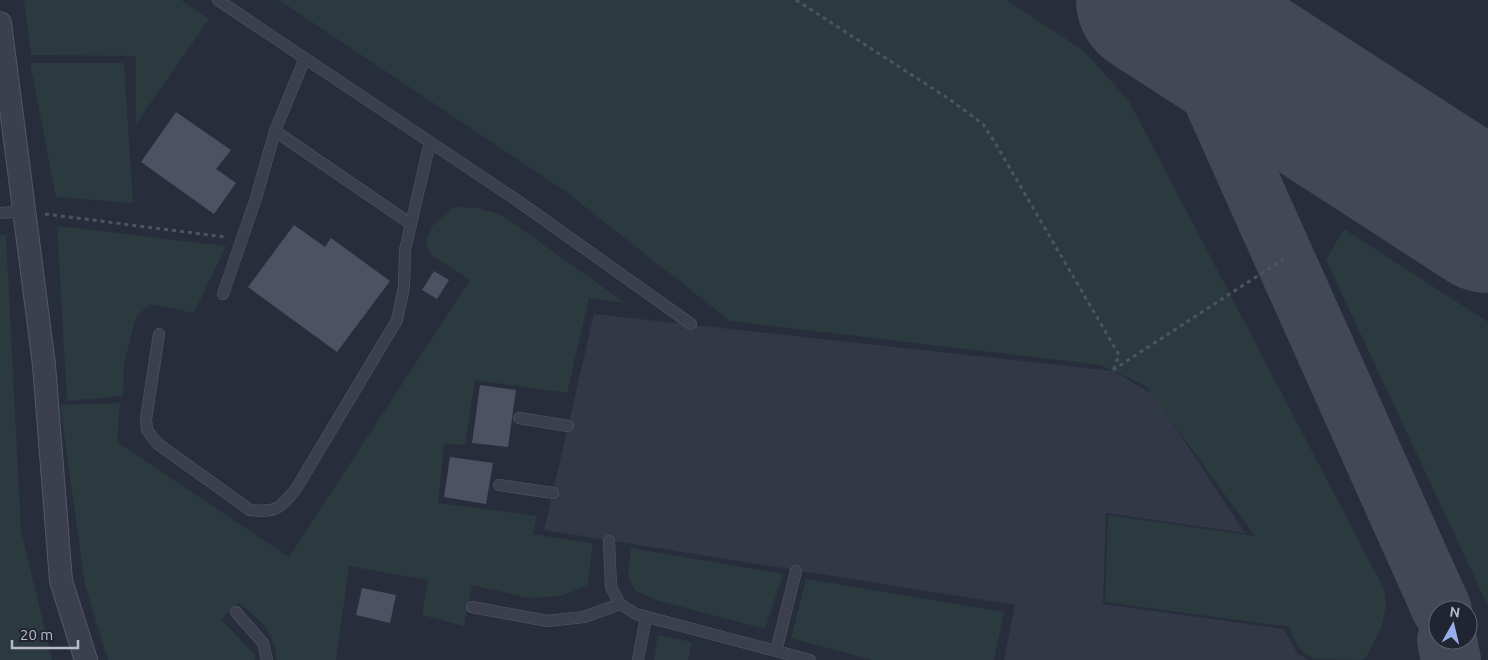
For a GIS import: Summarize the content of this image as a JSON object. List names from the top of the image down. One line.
{"scale_bar":"20 m","north":"top"}
